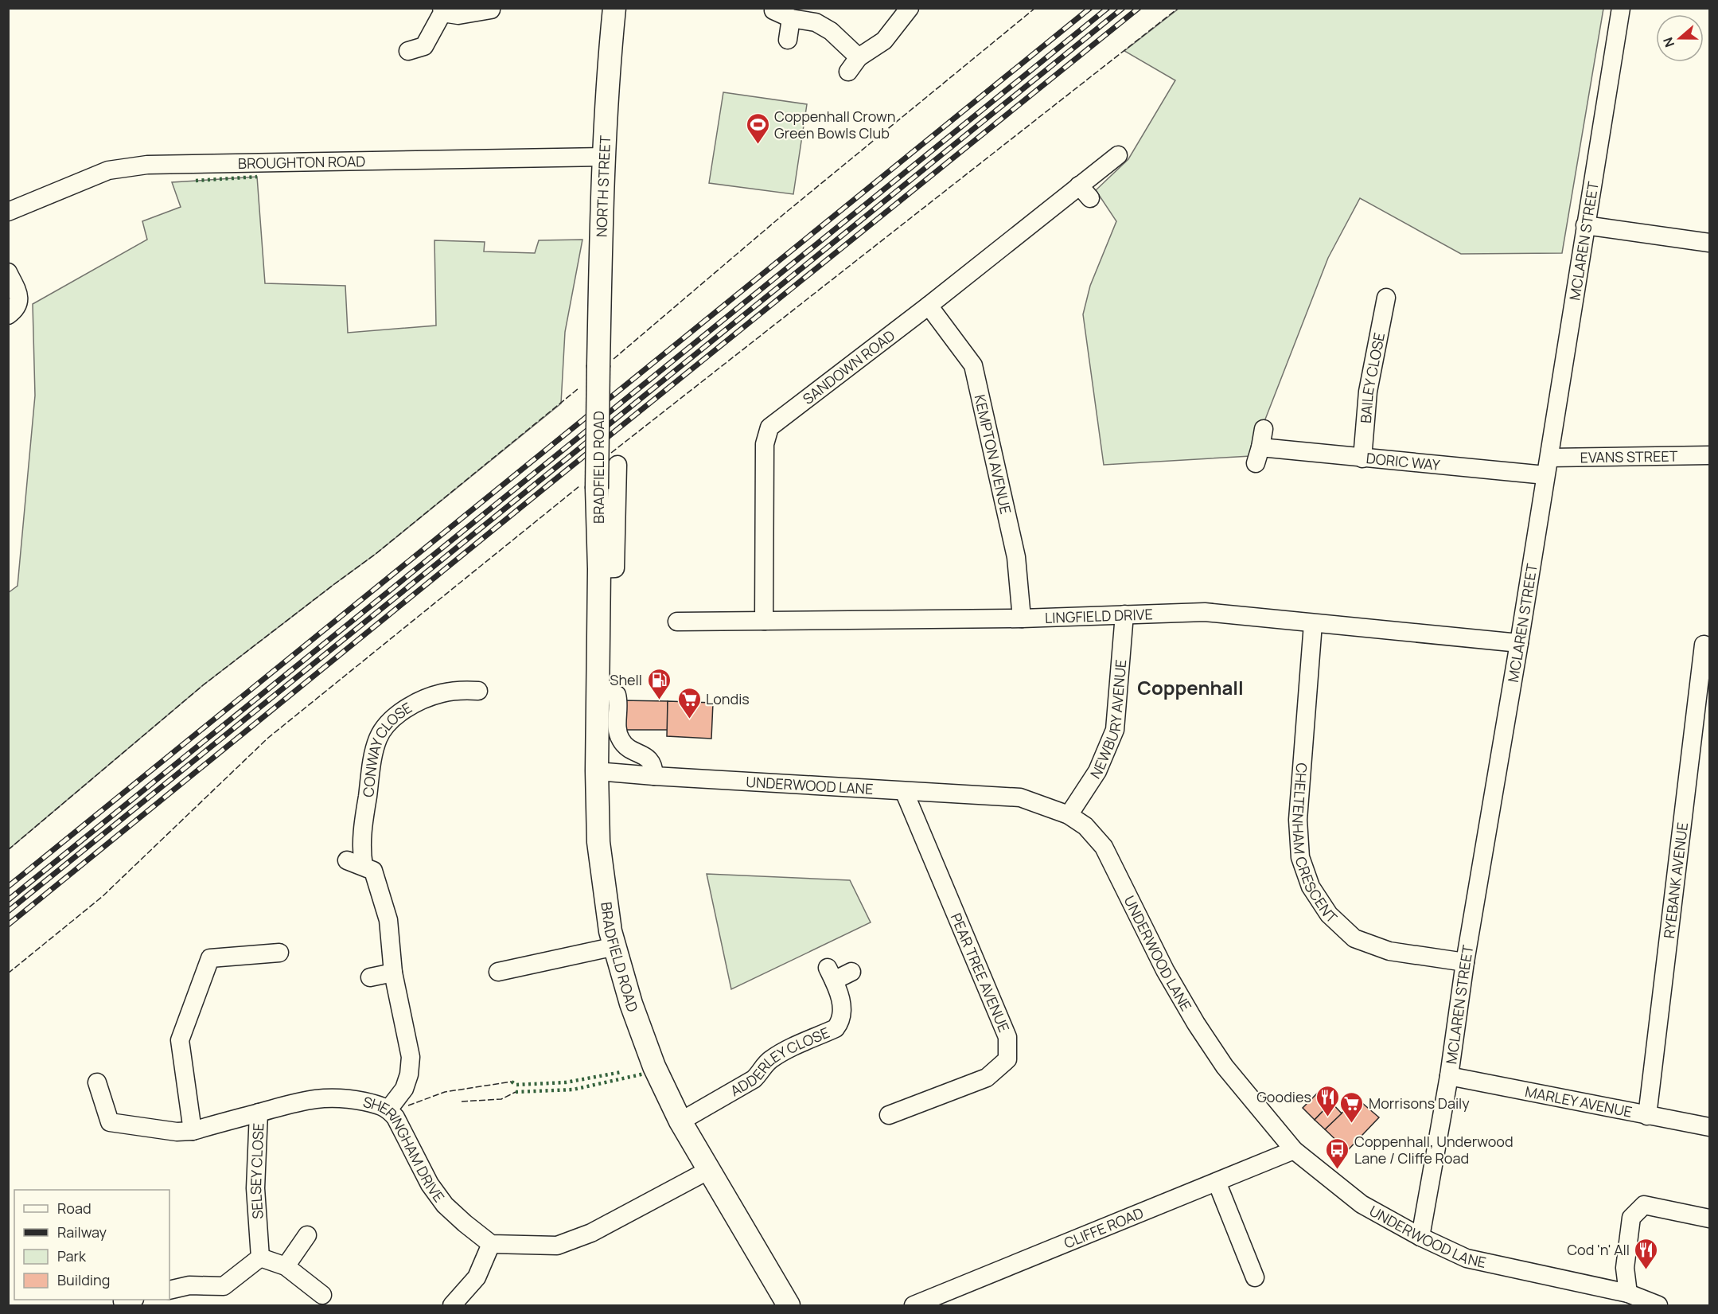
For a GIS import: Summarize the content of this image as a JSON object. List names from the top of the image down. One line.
{"streets":{"main road":["NORTH STREET","BRADFIELD ROAD"],"street":["BROUGHTON ROAD","MCLAREN STREET","SANDOWN ROAD","BAILEY CLOSE","KEMPTON AVENUE","EVANS STREET","DORIC WAY","LINGFIELD DRIVE","NEWBURY AVENUE","CONWAY CLOSE","UNDERWOOD LANE","CHELTENHAM CRESCENT","RYEBANK AVENUE","PEAR TREE AVENUE","ADDERLEY CLOSE","MARLEY AVENUE","SHERINGHAM DRIVE","SELSEY CLOSE","CLIFFE ROAD"]},"crossings":[["BROUGHTON ROAD","NORTH STREET"],["NORTH STREET","BRADFIELD ROAD"],["MCLAREN STREET","EVANS STREET"],["MCLAREN STREET","DORIC WAY"],["MCLAREN STREET","LINGFIELD DRIVE"],["MCLAREN STREET","UNDERWOOD LANE"],["MCLAREN STREET","CHELTENHAM CRESCENT"],["MCLAREN STREET","MARLEY AVENUE"],["SANDOWN ROAD","KEMPTON AVENUE"],["SANDOWN ROAD","LINGFIELD DRIVE"],["BAILEY CLOSE","DORIC WAY"],["KEMPTON AVENUE","LINGFIELD DRIVE"],["EVANS STREET","DORIC WAY"],["BRADFIELD ROAD","UNDERWOOD LANE"],["BRADFIELD ROAD","ADDERLEY CLOSE"],["LINGFIELD DRIVE","NEWBURY AVENUE"],["LINGFIELD DRIVE","CHELTENHAM CRESCENT"],["NEWBURY AVENUE","UNDERWOOD LANE"],["CONWAY CLOSE","SHERINGHAM DRIVE"],["UNDERWOOD LANE","PEAR TREE AVENUE"],["UNDERWOOD LANE","CLIFFE ROAD"],["RYEBANK AVENUE","MARLEY AVENUE"],["SHERINGHAM DRIVE","SELSEY CLOSE"]],"districts":["Coppenhall"],"places":{"sports":["Coppenhall Crown Green Bowls Club"],"fuel station":["Shell"],"supermarket":["Londis","Morrisons Daily"],"restaurant":["Goodies","Cod 'n' All"],"bus stop":["Coppenhall, Underwood Lane / Cliffe Road"]},"legend":["Road","Railway","Park","Building"],"north":"left"}
